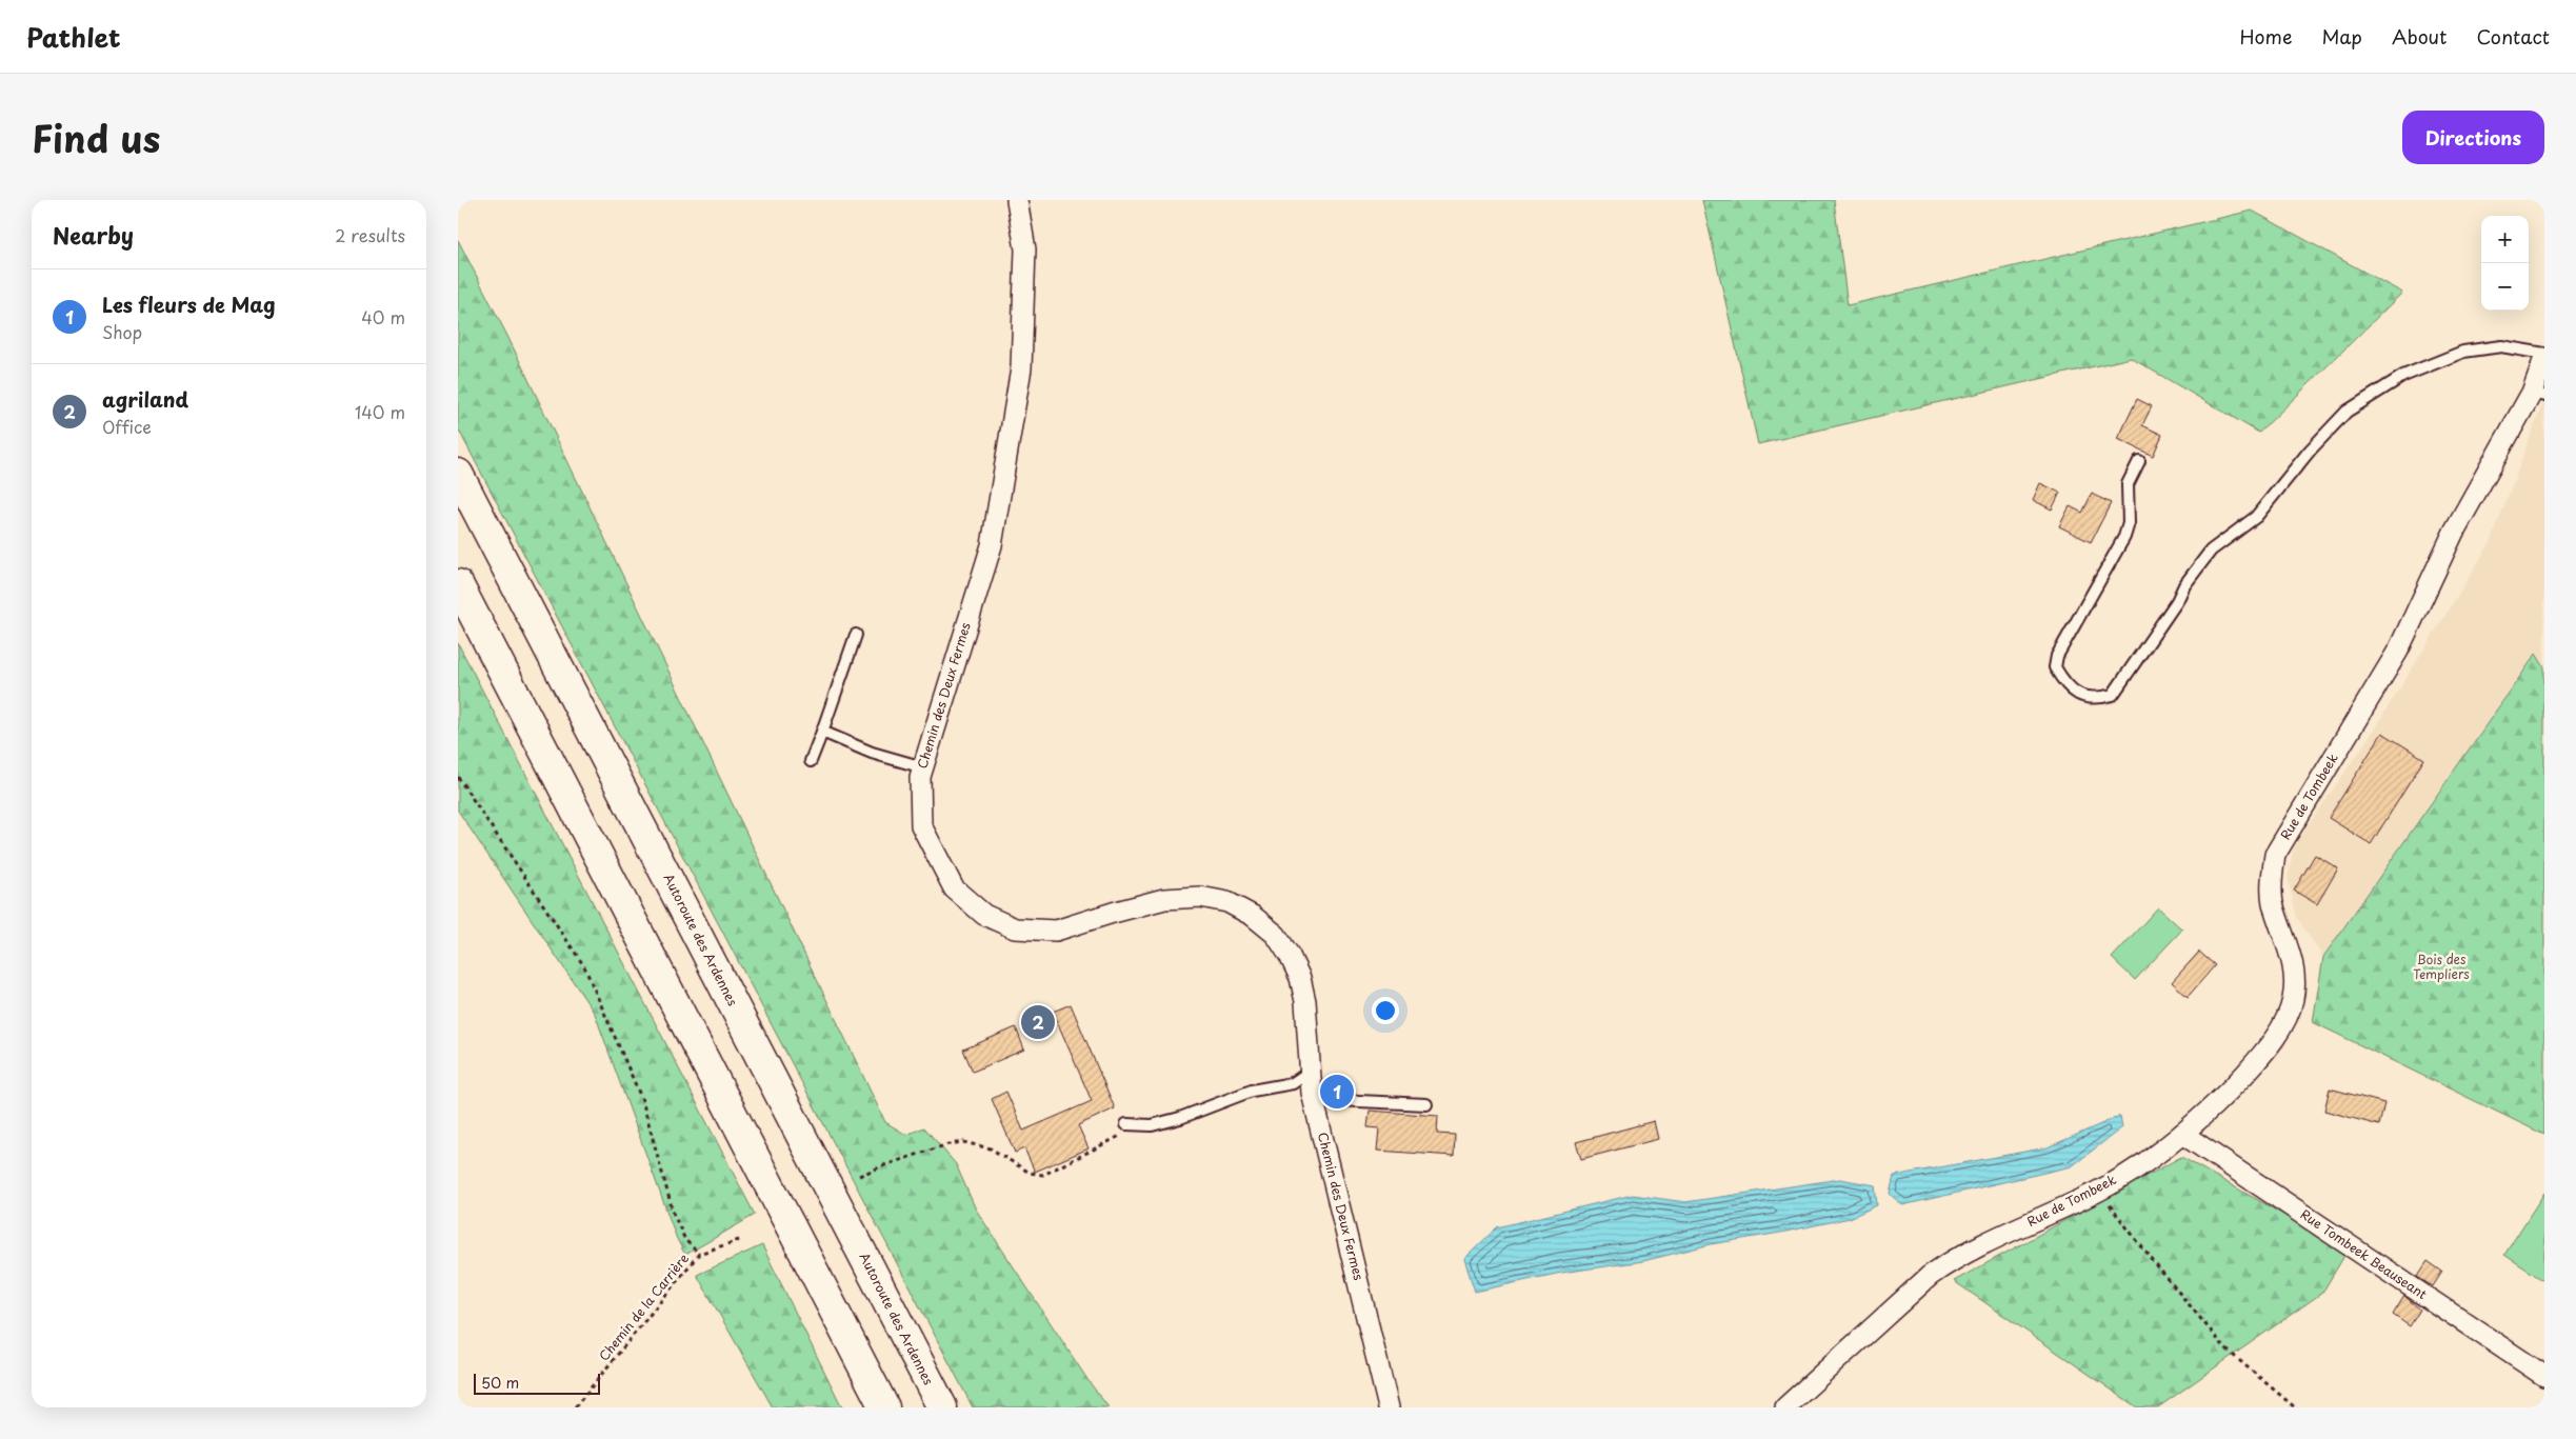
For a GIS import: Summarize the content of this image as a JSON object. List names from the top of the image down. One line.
{"streets":{"highway":["Autoroute des Ardennes"],"street":["Chemin des Deux Fermes","Rue de Tombeek","Rue Tombeek Beauseant"],"path":["Chemin de la Carrière"]},"crossings":[["Rue de Tombeek","Rue Tombeek Beauseant"]],"parks":["Bois des Templiers"],"scale_bar":"50 m","page":{"header":"Pathlet","nav":["Home","Map","About","Contact"],"title":"Find us","buttons":"Directions","heading":["Nearby","2 results"],"map_buttons":["+","−"],"list":[{"mark":"1","name":"Les fleurs de Mag","note":"Shop","value":"40 m"},{"mark":"2","name":"agriland","note":"Office","value":"140 m"}],"pins":["2","1"],"scale":"50 m"}}
